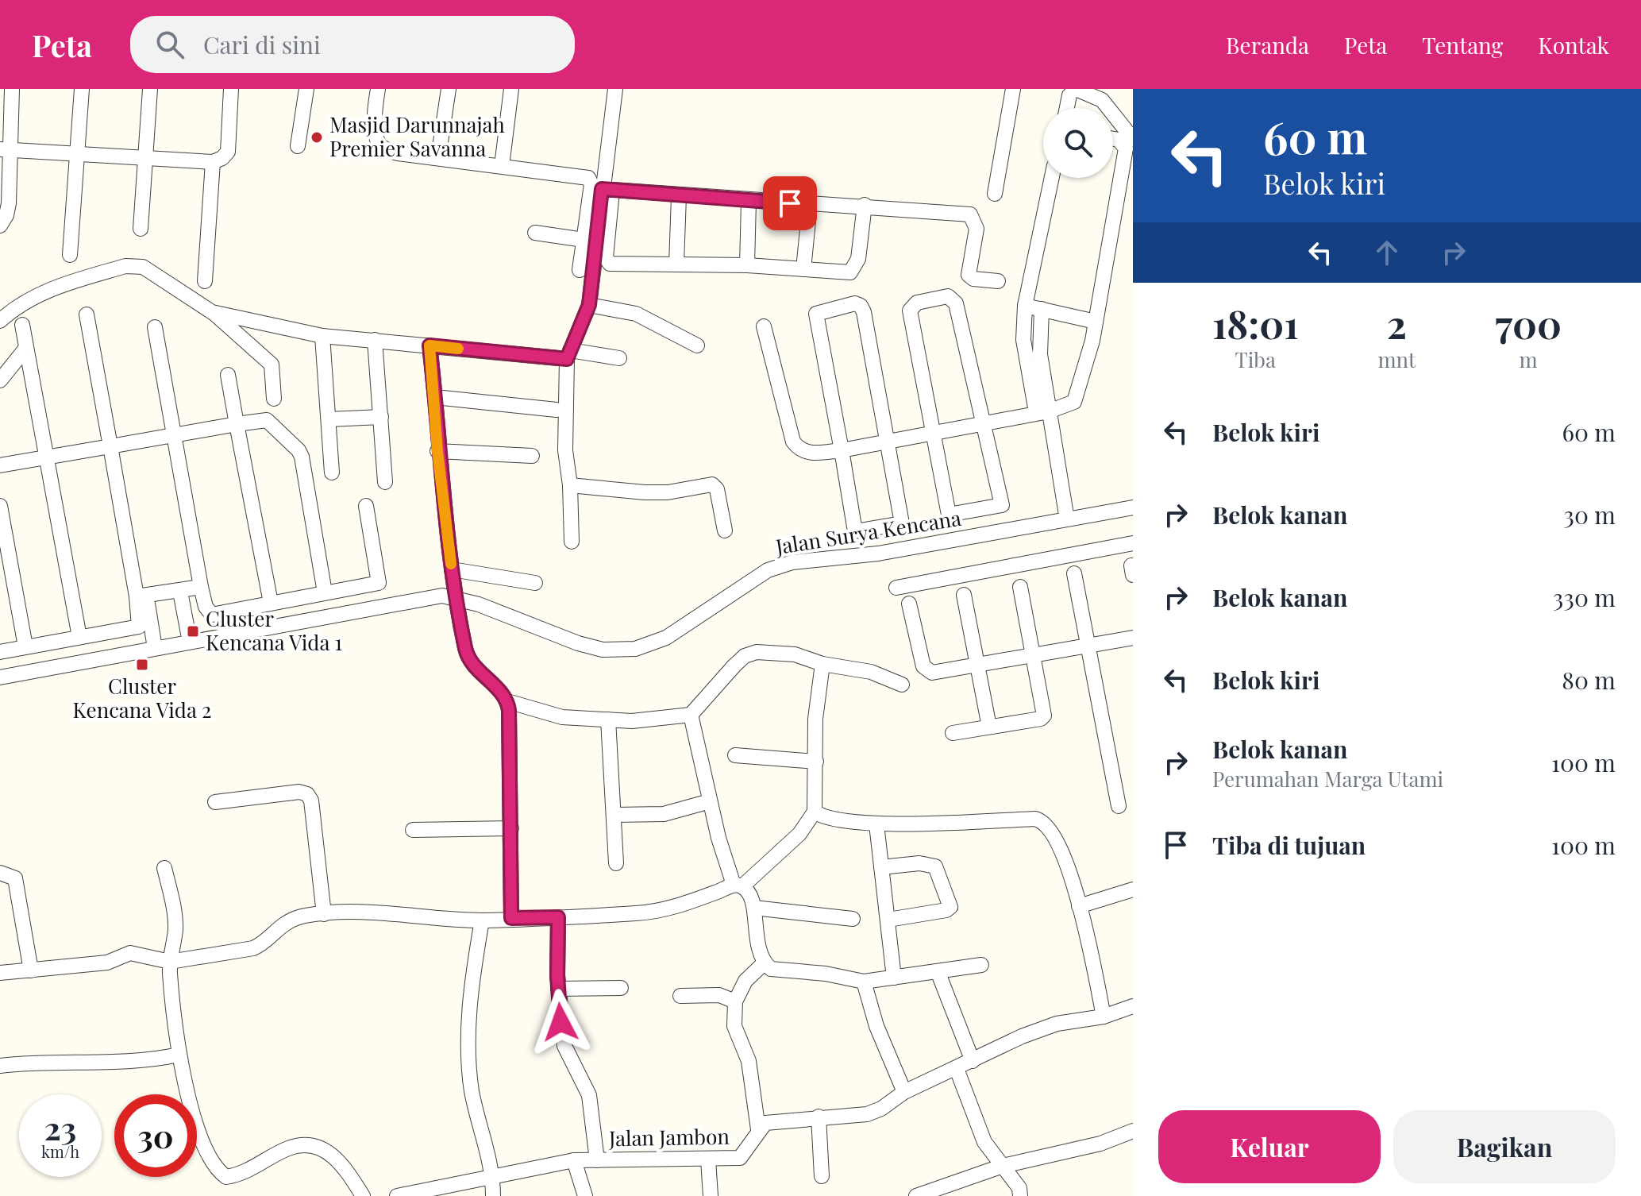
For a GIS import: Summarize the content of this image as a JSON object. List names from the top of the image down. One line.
{"streets":{"street":["Jalan Surya Kencana","Jalan Jambon"]},"places":{"other":["Masjid Darunnajah Premier Savanna"],"transit":["Cluster Kencana Vida 1","Cluster Kencana Vida 2"]},"page":{"header":"Peta","search":"Cari di sini","nav":["Beranda","Peta","Tentang","Kontak"],"turn":["60 m","Belok kiri"],"eta":["18:01","Tiba","2","mnt","700","m"],"list":[{"name":"Belok kiri","value":"60 m"},{"name":"Belok kanan","value":"30 m"},{"name":"Belok kanan","value":"330 m"},{"name":"Belok kiri","value":"80 m"},{"name":"Belok kanan","note":"Perumahan Marga Utami","value":"100 m"},{"name":"Tiba di tujuan","value":"100 m"}],"speed":"23 km/h","limit":"30","buttons":["Keluar","Bagikan"]}}
